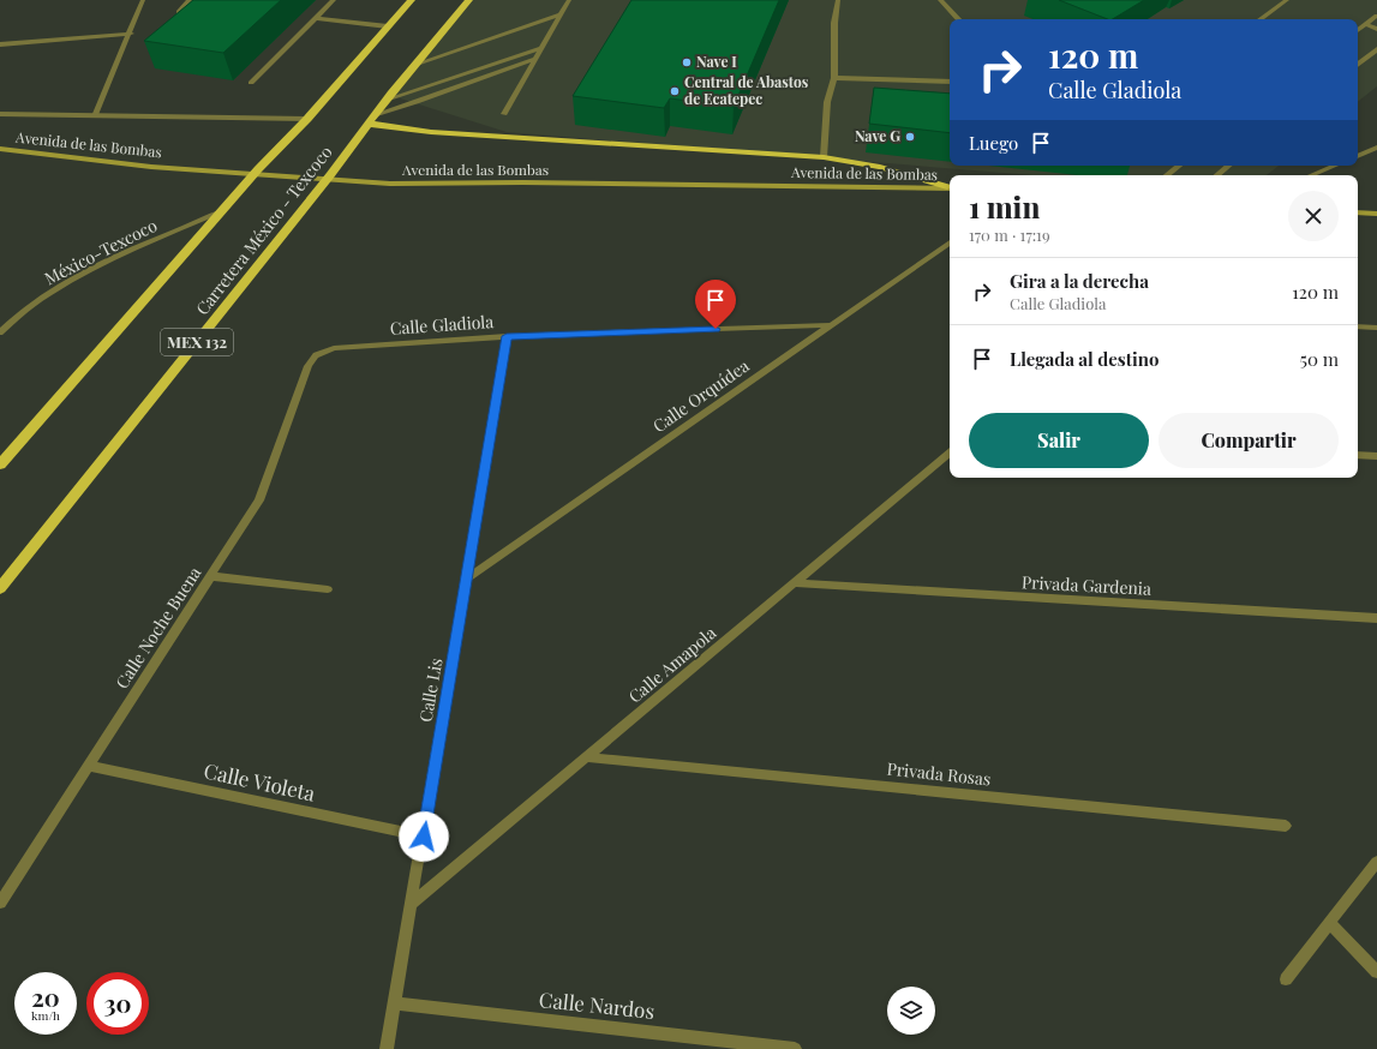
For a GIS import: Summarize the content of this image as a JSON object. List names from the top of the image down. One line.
{"streets":{"highway":["Carretera México - Texcoco","MEX 132"],"main road":["Avenida de las Bombas"],"street":["México-Texcoco","Calle Gladiola","Calle Orquídea","Privada Gardenia","Calle Noche Buena","Calle Amapola","Calle Lis","Privada Rosas","Calle Violeta","Calle Nardos"]},"crossings":[["Carretera México - Texcoco","MEX 132"],["Calle Gladiola","Calle Orquídea"],["Calle Gladiola","Calle Noche Buena"],["Calle Gladiola","Calle Lis"],["Calle Orquídea","Calle Lis"],["Privada Gardenia","Calle Amapola"],["Calle Noche Buena","Calle Violeta"],["Calle Amapola","Calle Lis"],["Calle Amapola","Privada Rosas"],["Calle Lis","Calle Violeta"],["Calle Lis","Calle Nardos"]],"places":["Nave I","Central de Abastos de Ecatepec","Nave G"],"page":{"turn":["120 m","Calle Gladiola"],"then":"Luego","heading":["1 min","170 m · 17:19"],"list":[{"name":"Gira a la derecha","note":"Calle Gladiola","value":"120 m"},{"name":"Llegada al destino","value":"50 m"}],"buttons":["Salir","Compartir"],"speed":"20 km/h","limit":"30"}}
